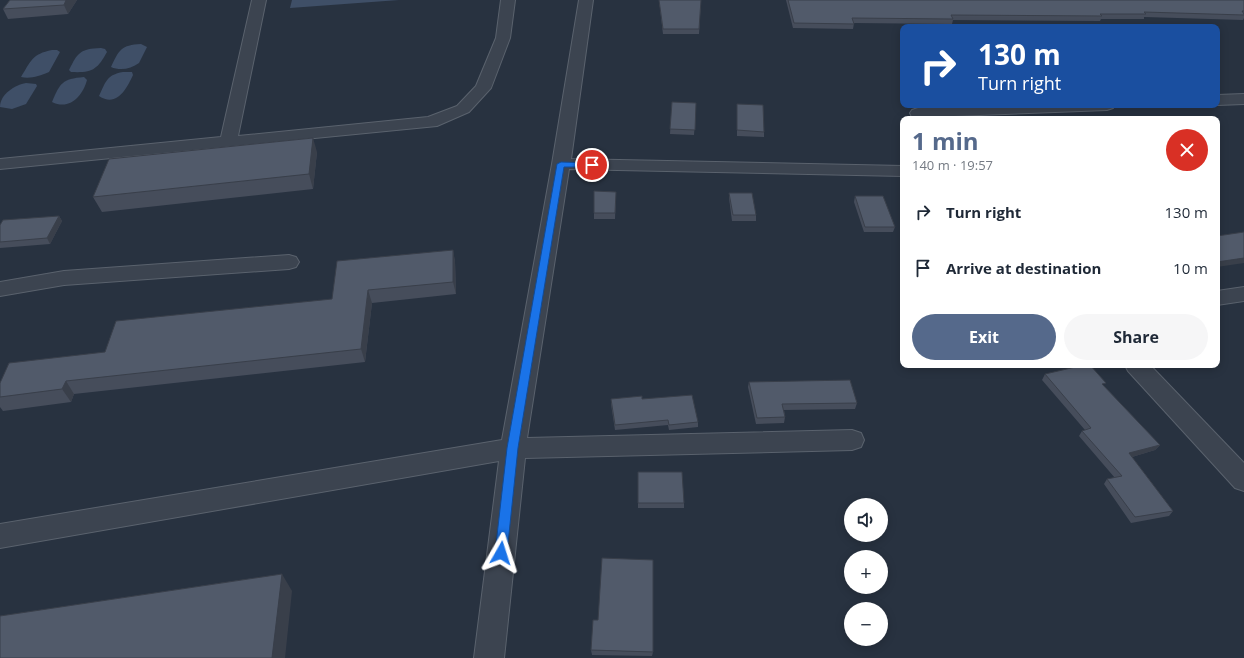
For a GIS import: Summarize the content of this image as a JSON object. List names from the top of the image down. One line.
{"page":{"turn":["130 m","Turn right"],"heading":["1 min","140 m · 19:57"],"list":[{"name":"Turn right","value":"130 m"},{"name":"Arrive at destination","value":"10 m"}],"buttons":["Exit","Share"],"map_buttons":["+","−"]}}
